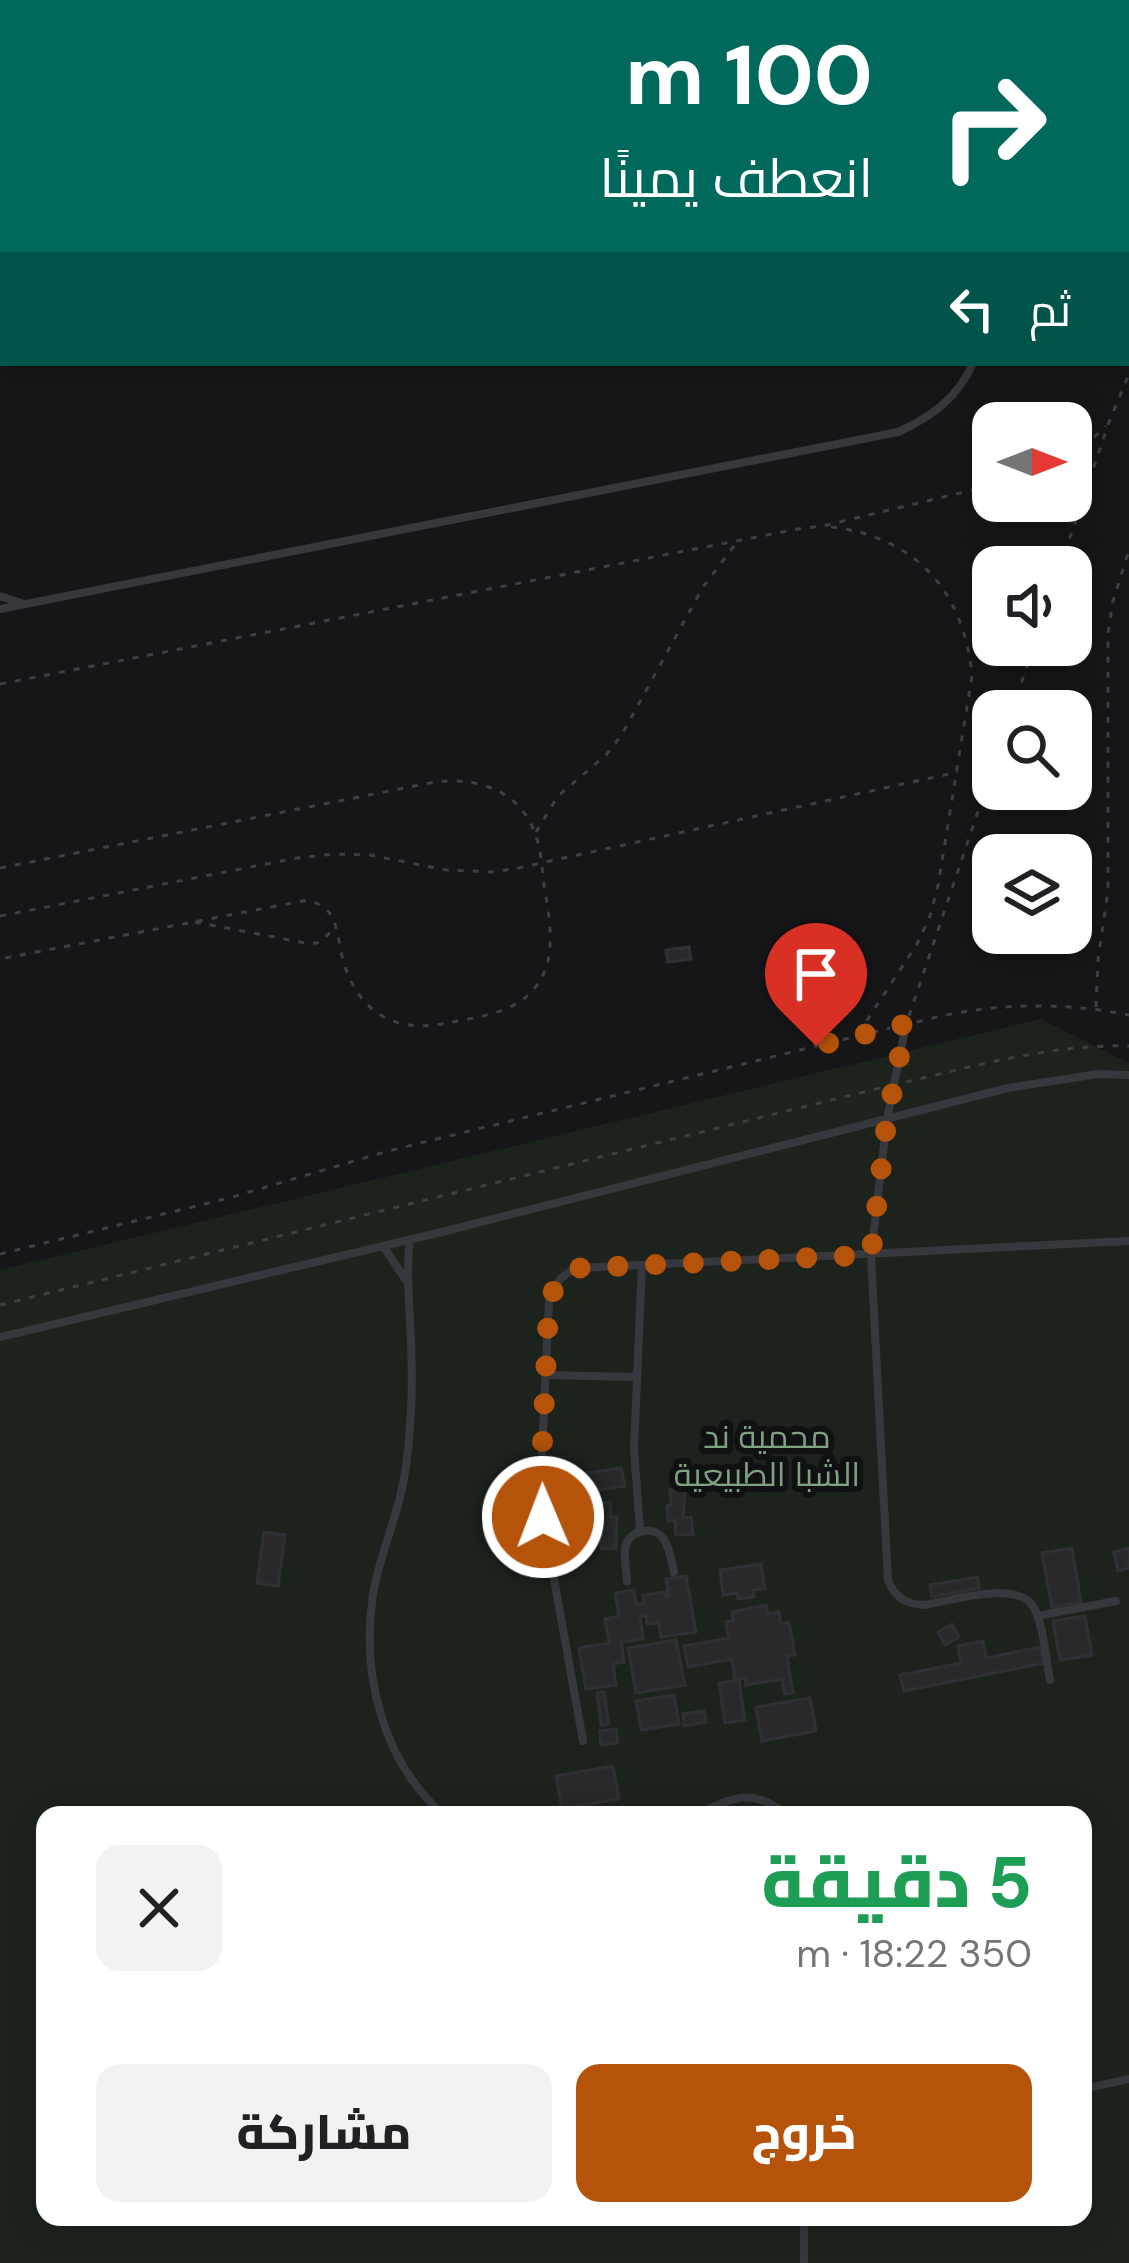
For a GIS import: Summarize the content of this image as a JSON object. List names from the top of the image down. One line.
{"parks":["محمية ند الشبا الطبيعية"],"north":"right","page":{"turn":["100 m","انعطف يمينًا"],"then":"ثم","heading":["5 دقيقة","350 m · 18:22"],"buttons":["خروج","مشاركة"]}}
